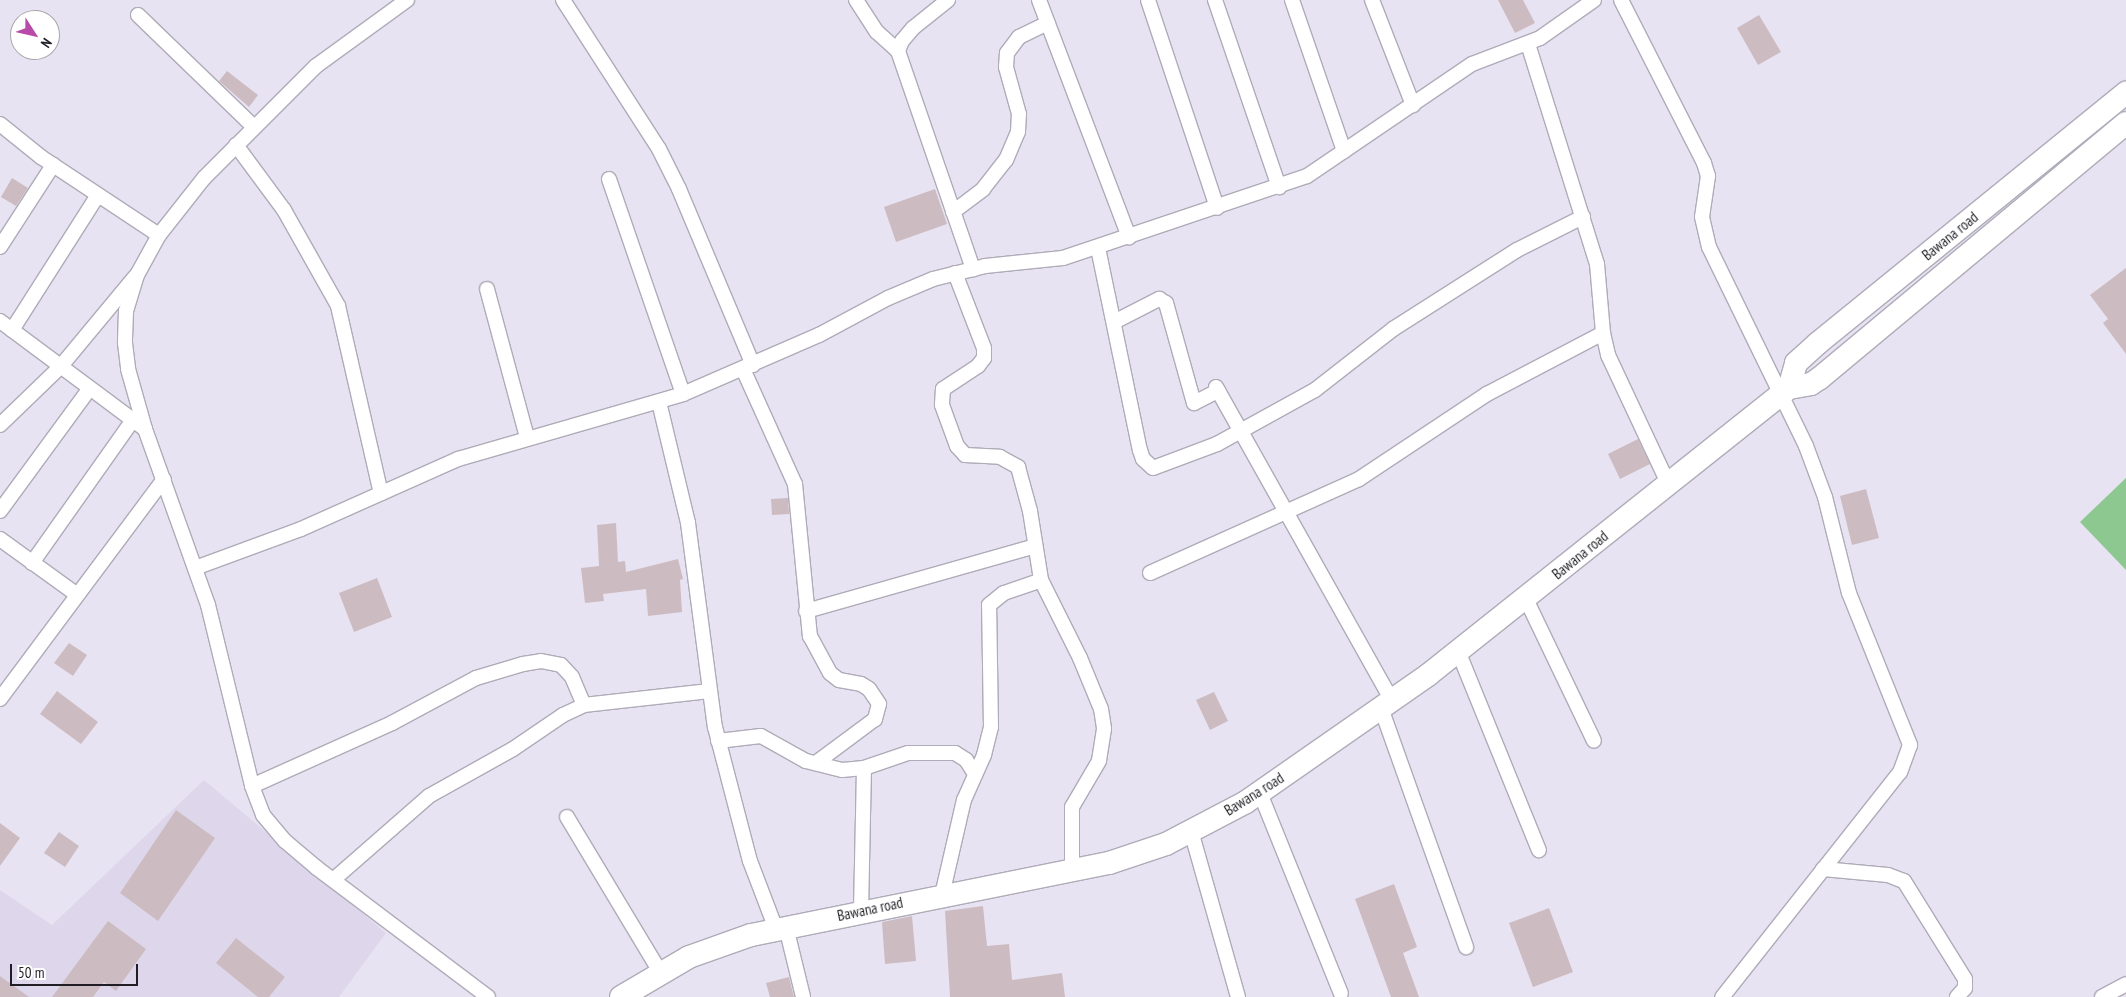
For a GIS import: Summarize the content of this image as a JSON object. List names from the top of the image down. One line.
{"streets":{"main road":["Bawana road"]},"scale_bar":"50 m","north":"bottom right"}
